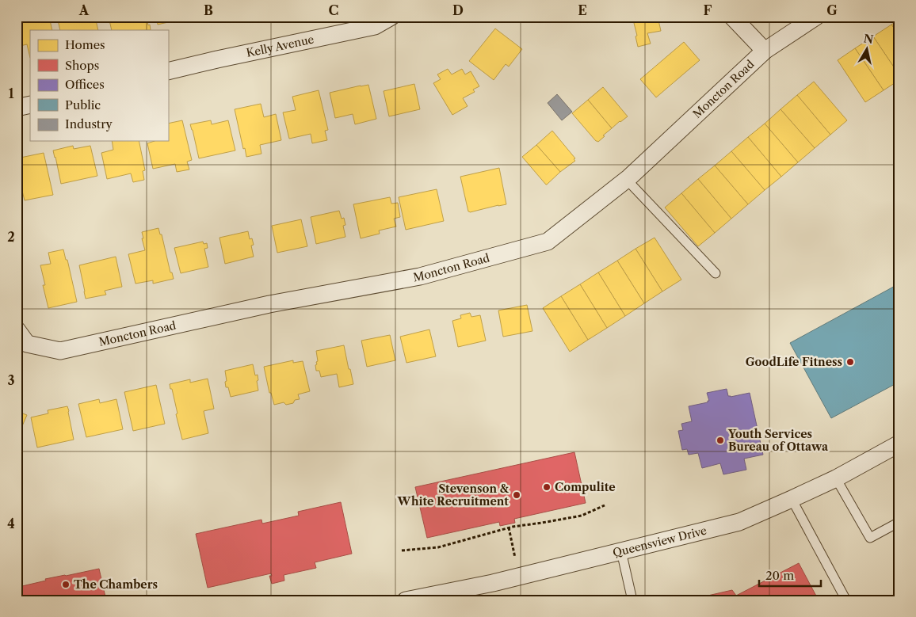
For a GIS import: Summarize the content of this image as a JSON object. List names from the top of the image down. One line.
{"streets":{"street":["Kelly Avenue","Moncton Road","Queensview Drive"]},"places":["GoodLife Fitness","Youth Services Bureau of Ottawa","Compulite","Stevenson & White Recruitment","The Chambers"],"legend":["Homes","Shops","Offices","Public","Industry"],"scale_bar":"20 m","north":"top","grid":{"columns":["A","B","C","D","E","F","G"],"rows":["1","2","3","4"]}}
